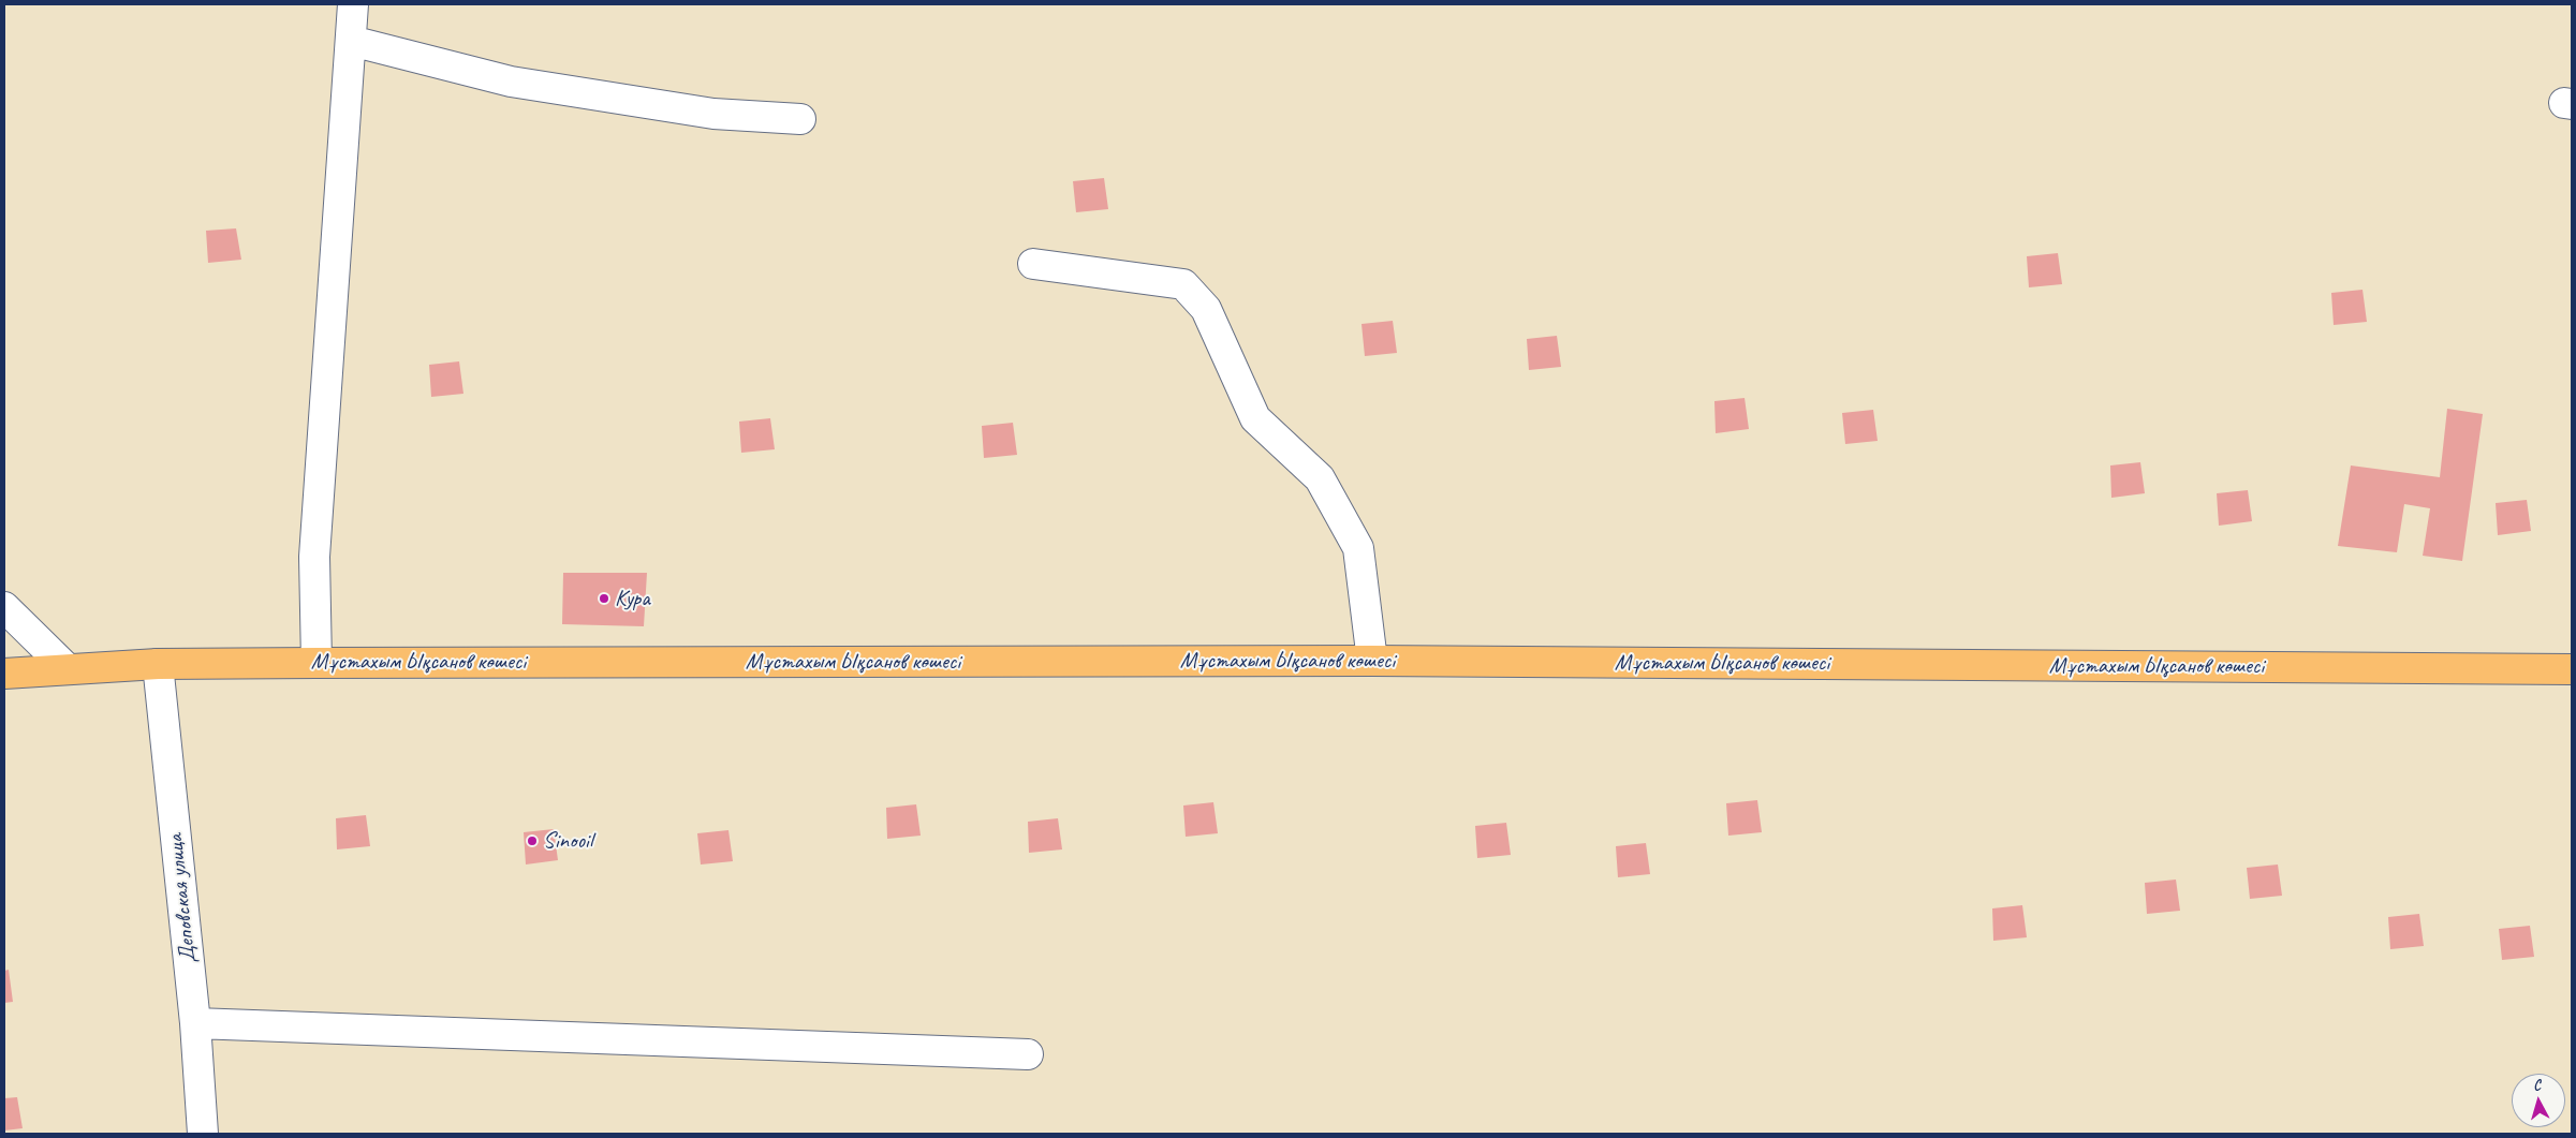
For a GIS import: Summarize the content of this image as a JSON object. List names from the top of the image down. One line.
{"streets":{"main road":["Мұстахым Ықсанов көшесі"],"street":["Деповская улица"]},"crossings":[["Мұстахым Ықсанов көшесі","Деповская улица"]],"places":["Кура","Sinooil"],"north":"top"}
